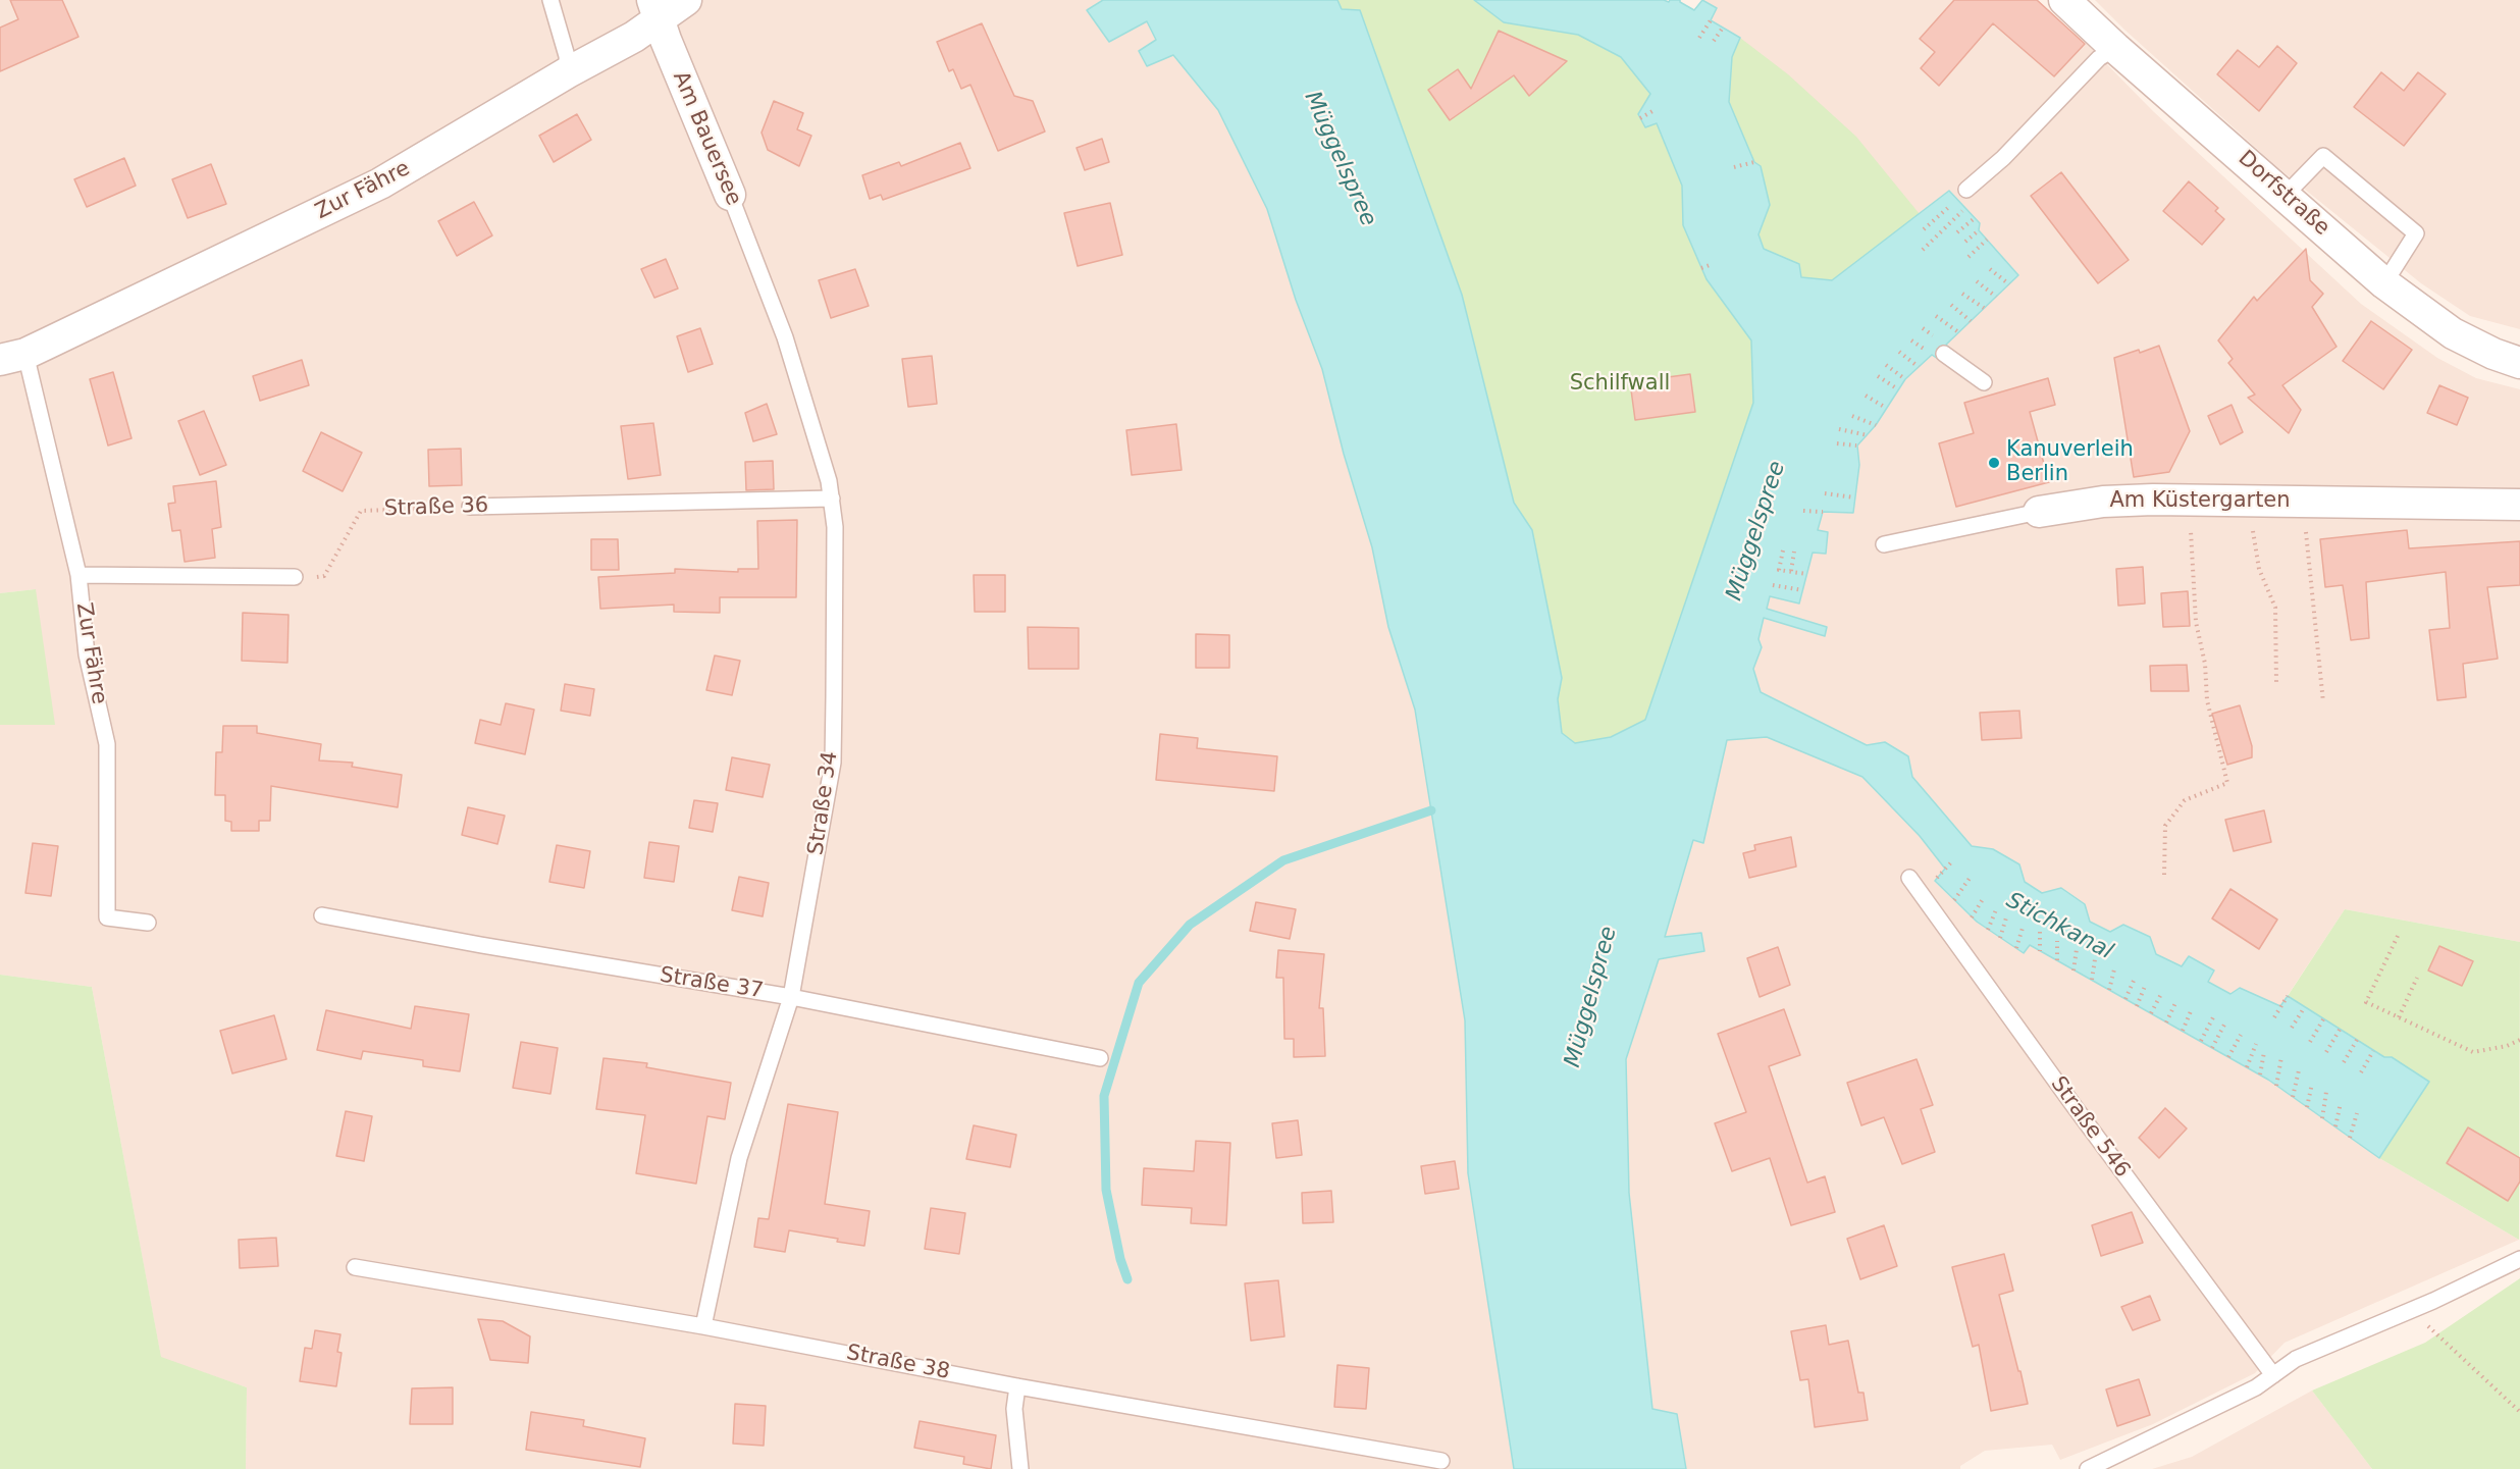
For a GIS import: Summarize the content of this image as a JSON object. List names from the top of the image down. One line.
{"streets":{"street":["Am Bauersee","Zur Fähre","Dorfstraße","Am Küstergarten"],"lane":["Straße 36","Straße 34","Straße 37","Straße 546","Straße 38"]},"crossings":[["Am Bauersee","Zur Fähre"],["Am Bauersee","Straße 34"],["Straße 36","Straße 34"],["Straße 34","Straße 37"],["Straße 34","Straße 38"]],"water":["Müggelspree","Stichkanal"],"parks":["Schilfwall"],"places":["Kanuverleih Berlin"]}
